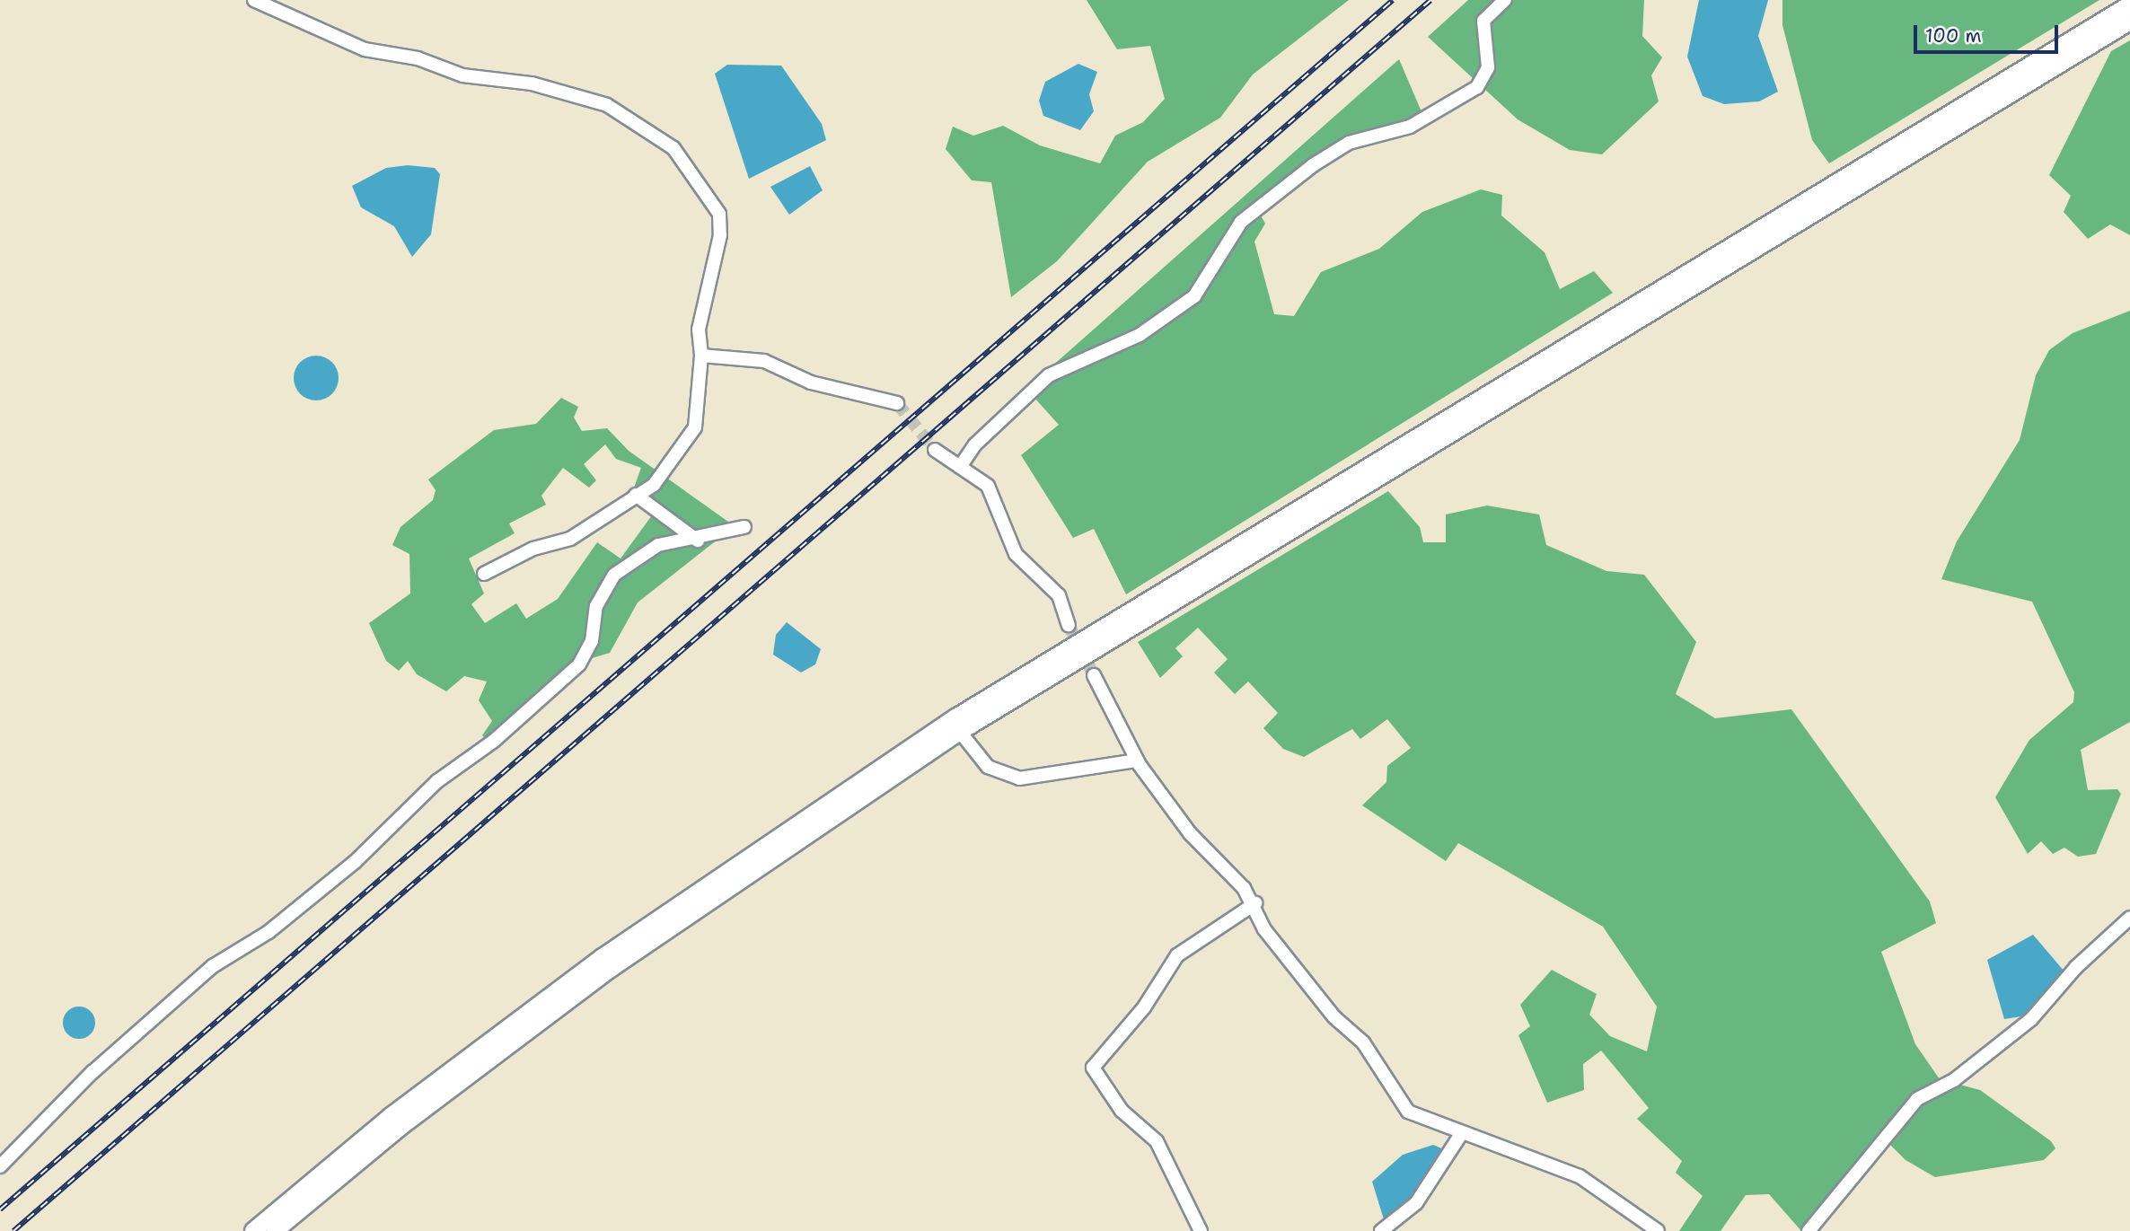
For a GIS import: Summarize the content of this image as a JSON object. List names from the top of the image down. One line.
{"scale_bar":"100 m"}
